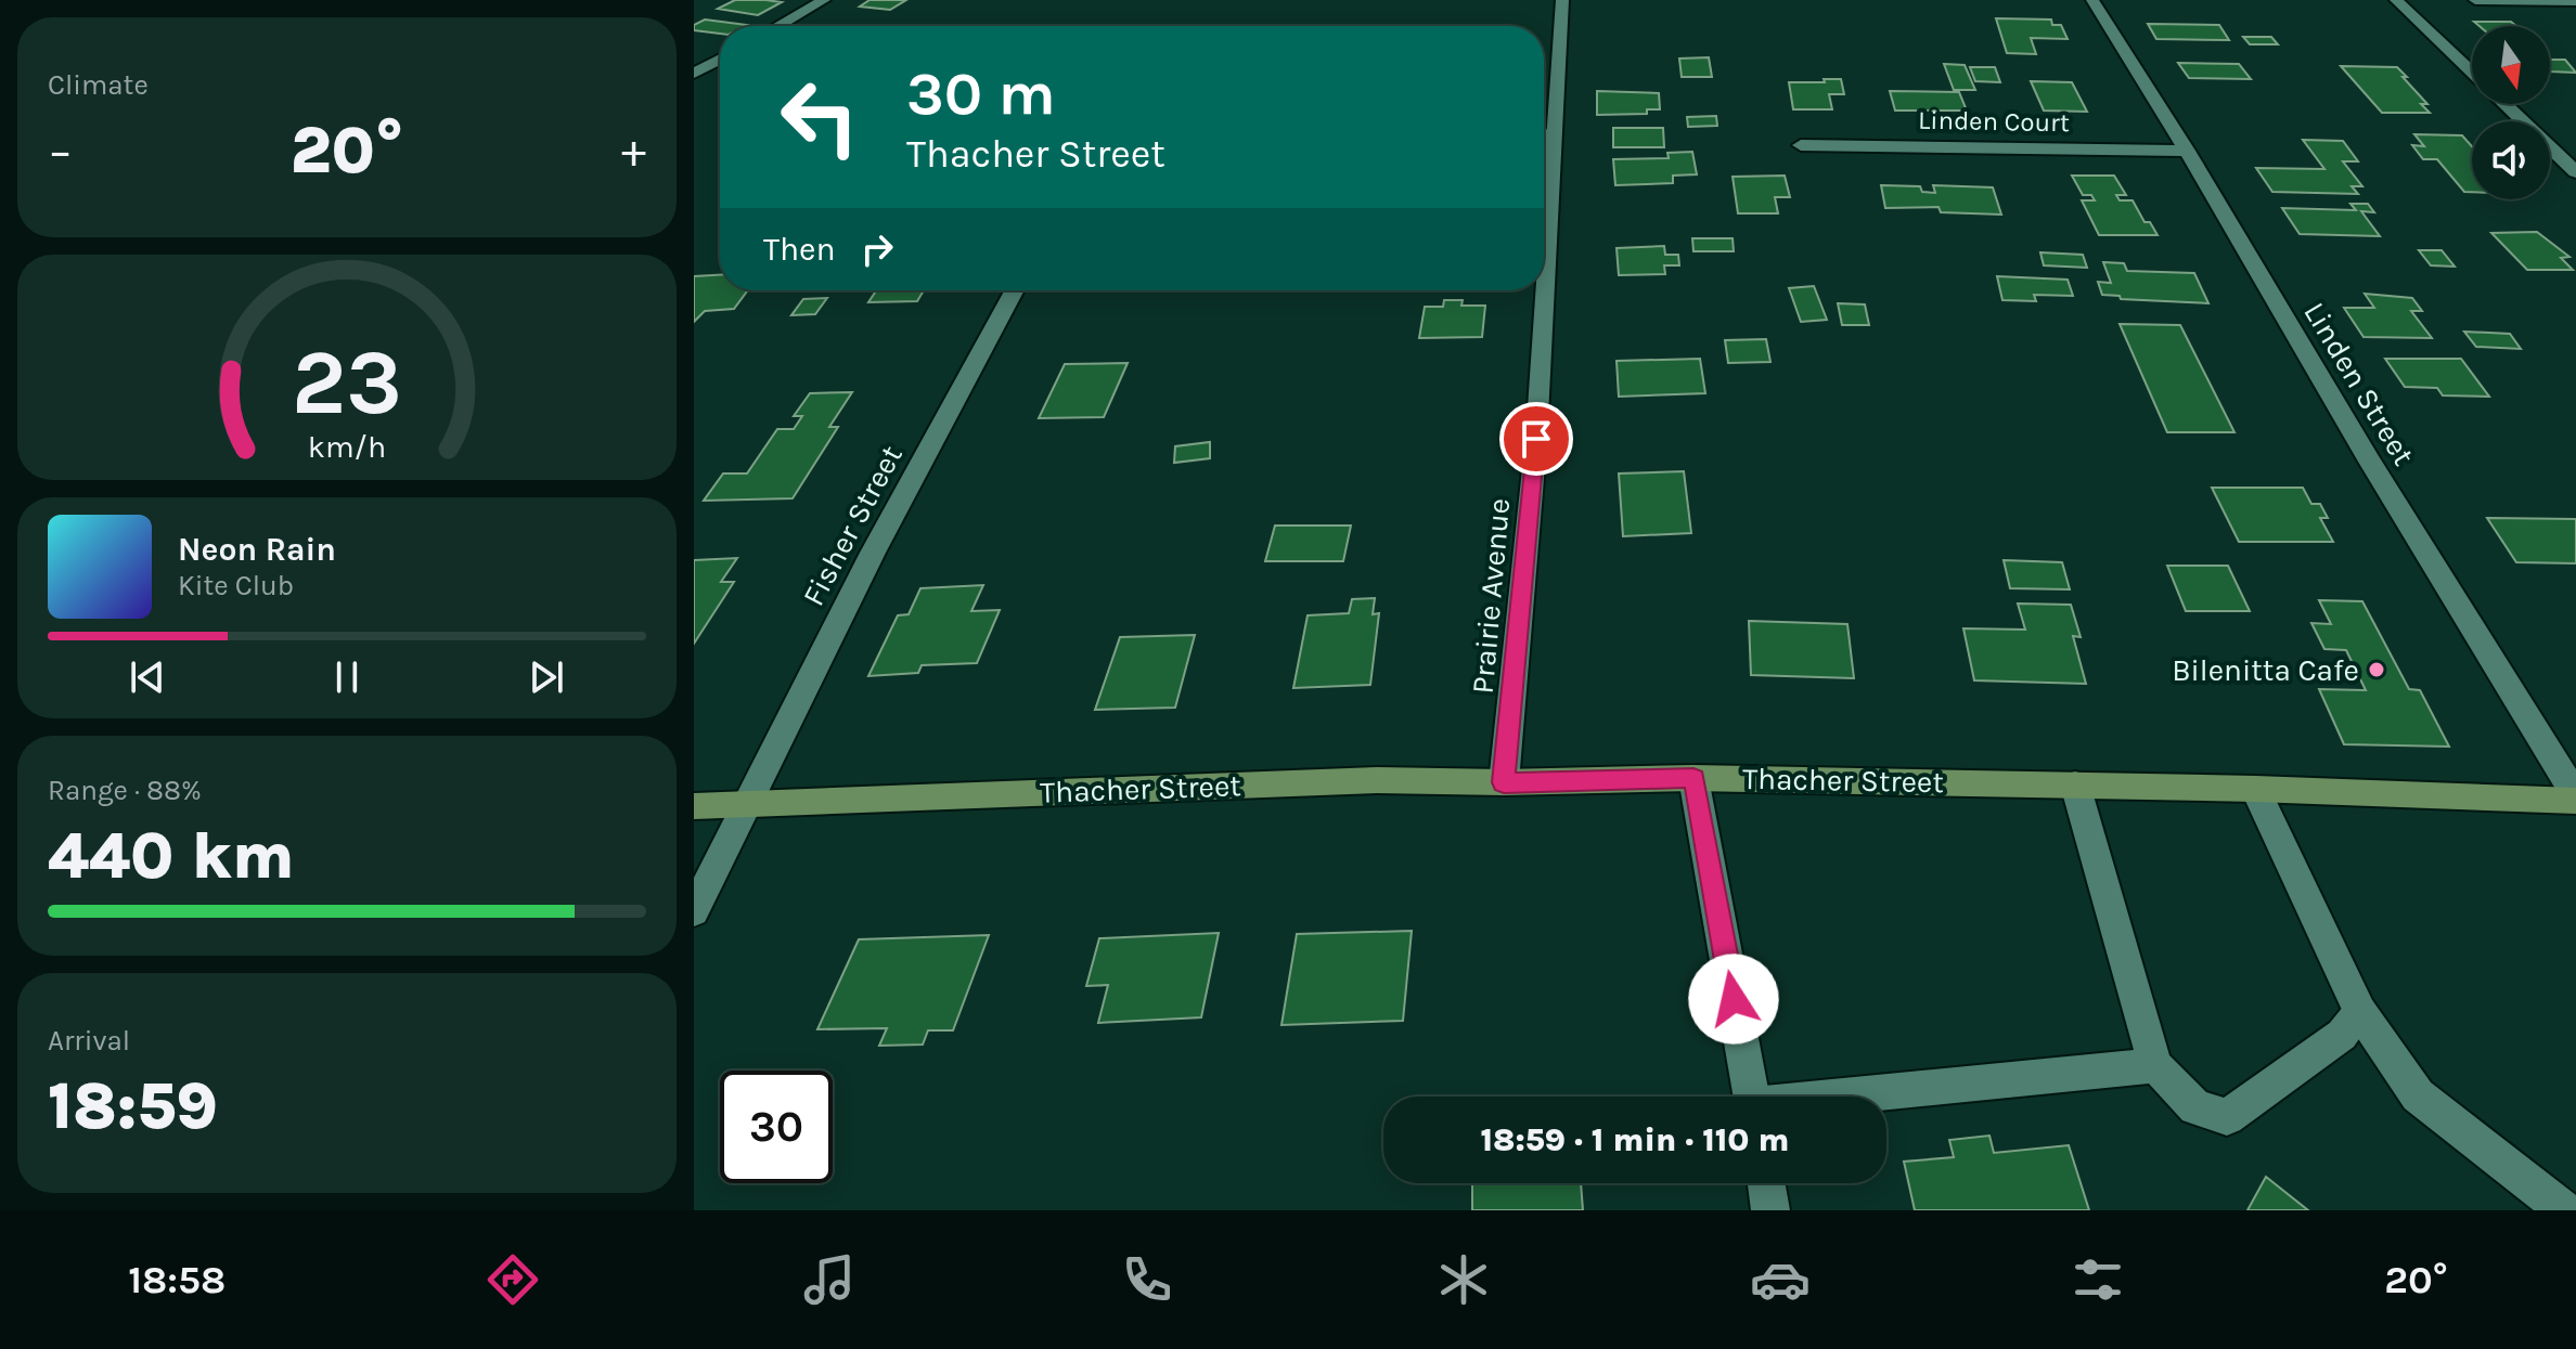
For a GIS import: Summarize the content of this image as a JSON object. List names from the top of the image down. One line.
{"streets":{"main road":["Thacher Street"],"street":["Linden Court","Linden Street","Fisher Street","Prairie Avenue"]},"crossings":[["Linden Court","Linden Street"],["Linden Street","Thacher Street"],["Fisher Street","Thacher Street"],["Prairie Avenue","Thacher Street"]],"places":["Bilenitta Cafe"],"north":"bottom","page":{"tile":["Climate",["Range · 88%","440 km"],["Arrival","18:59"]],"turn":["30 m","Thacher Street"],"heat":["−","20°","+"],"then":"Then","song":["Neon Rain","Kite Club"],"limit":"30","trip":"18:59 · 1 min · 110 m","tabs":["18:58","20°"],"gauge":["23","km/h"]}}
